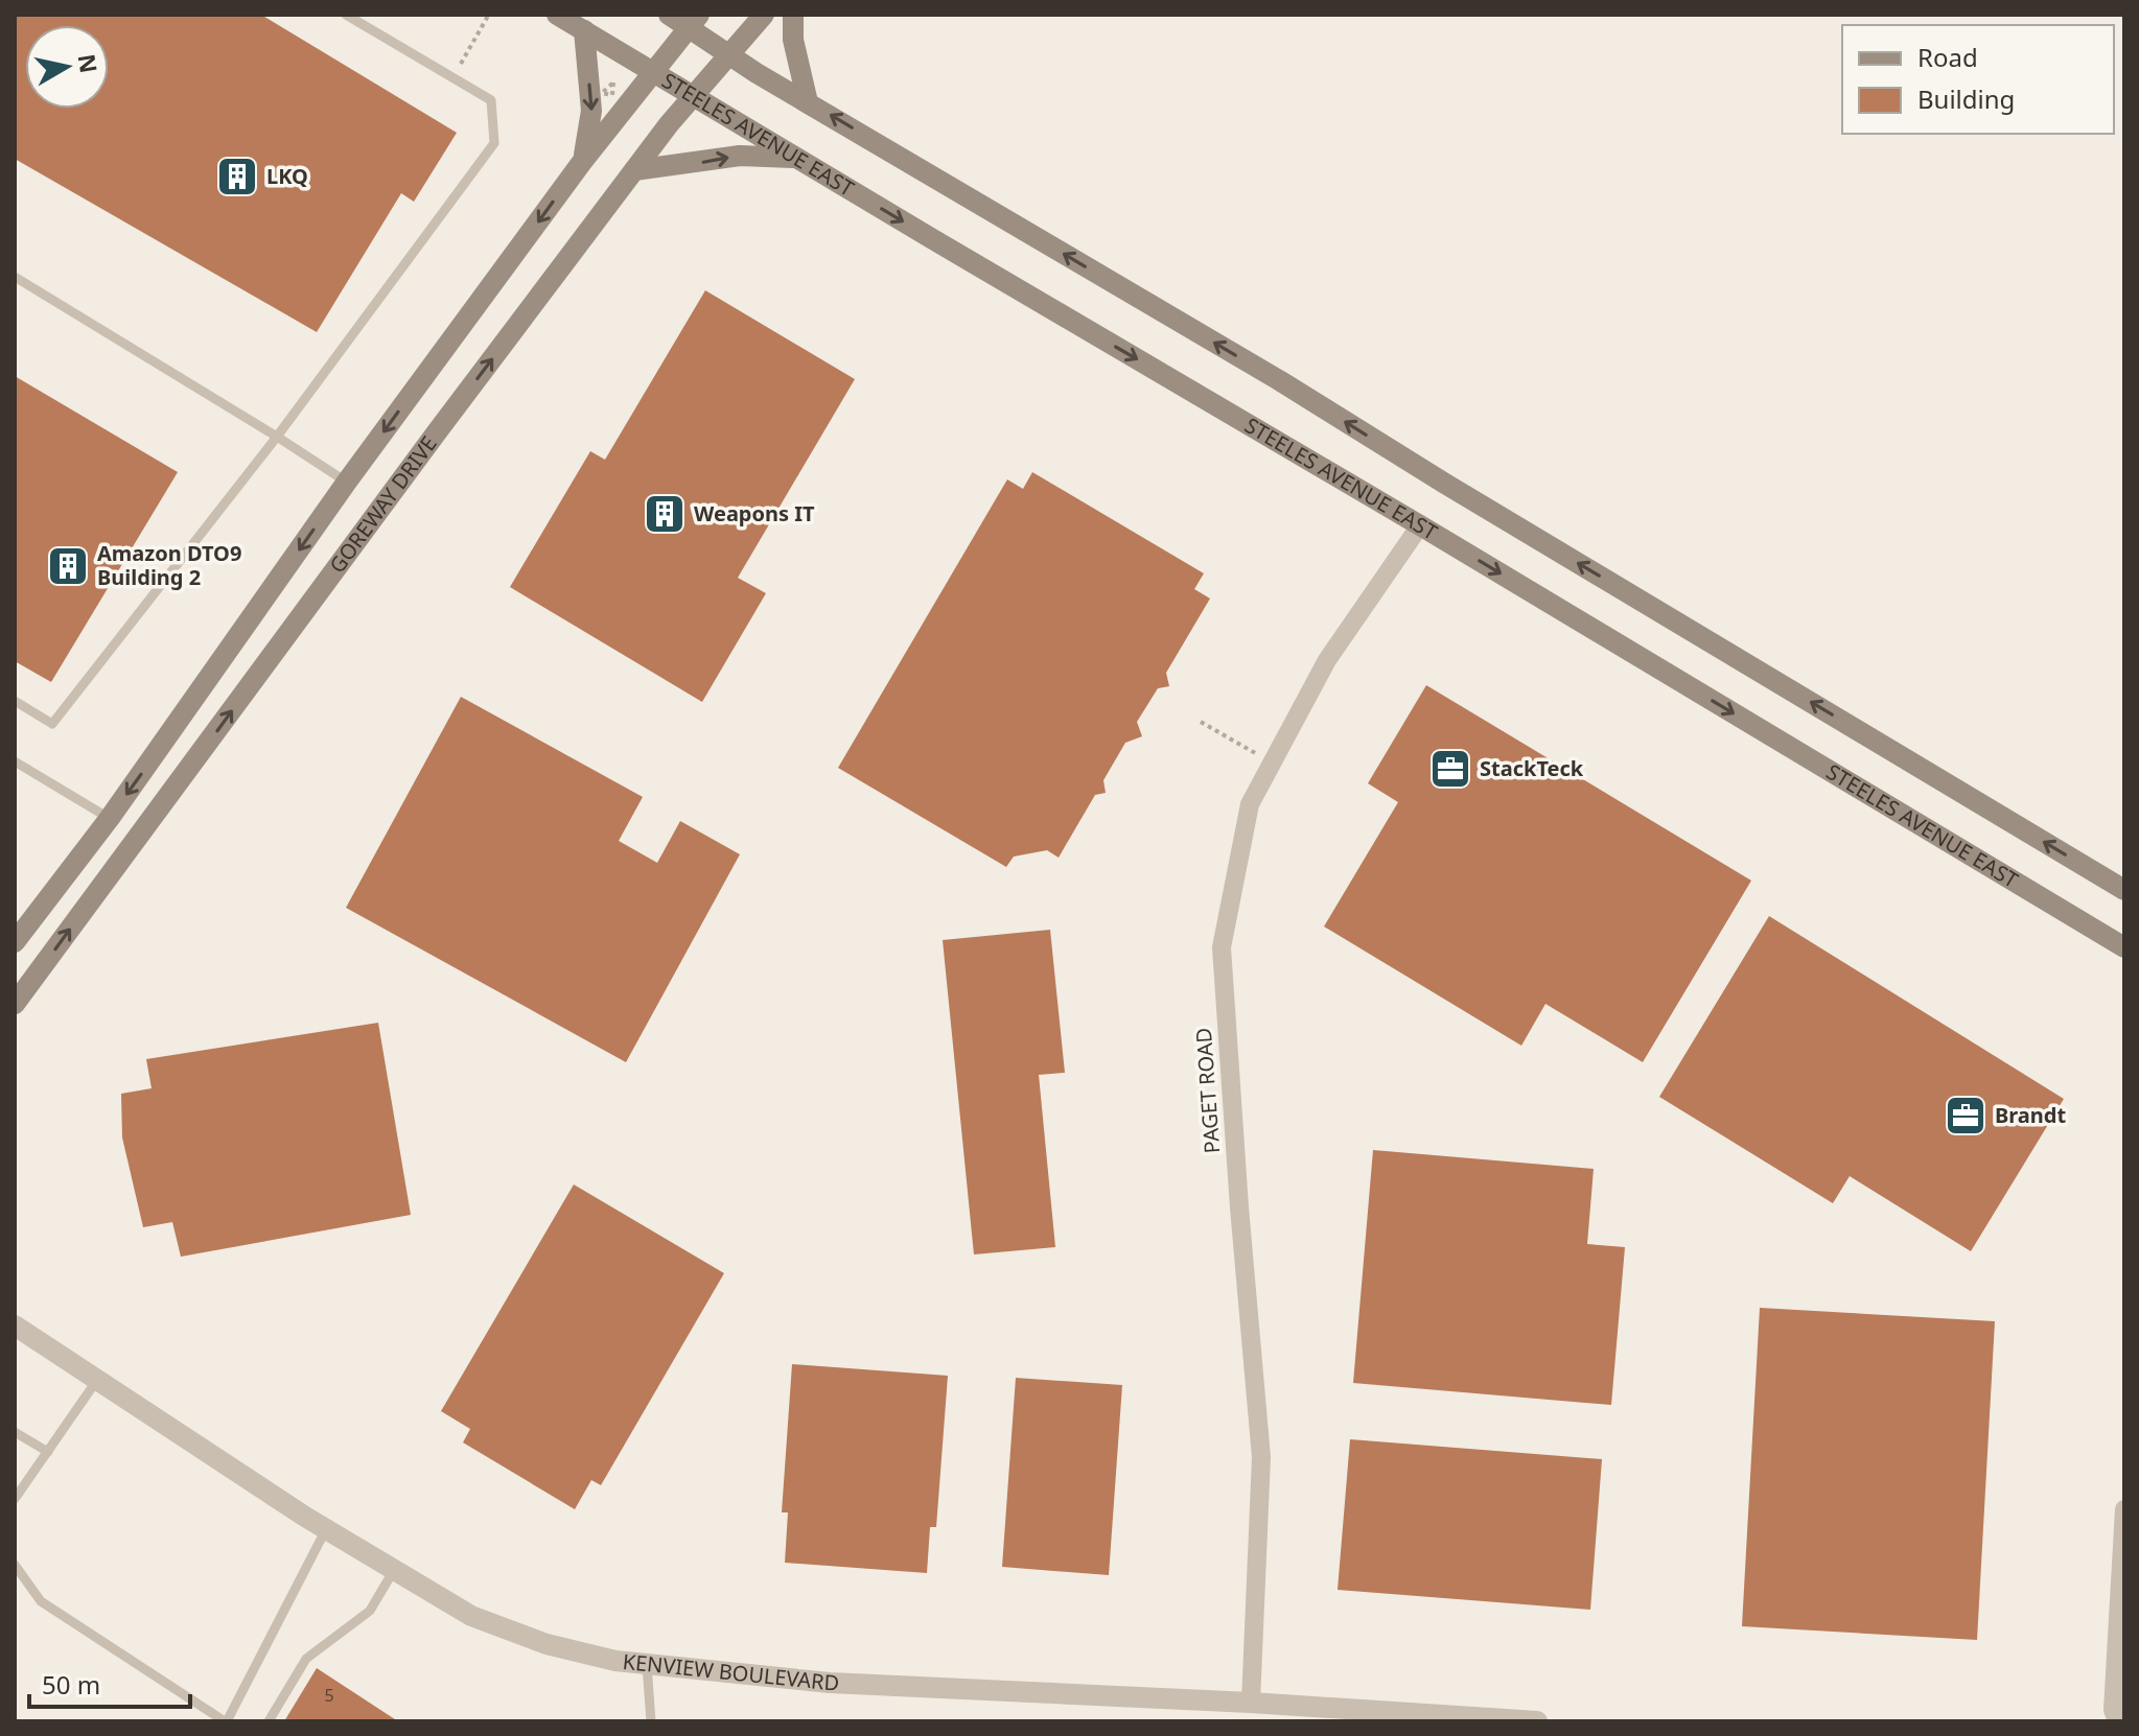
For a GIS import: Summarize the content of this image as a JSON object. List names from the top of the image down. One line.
{"streets":{"main road":["STEELES AVENUE EAST","GOREWAY DRIVE"],"street":["PAGET ROAD","KENVIEW BOULEVARD"]},"crossings":[["STEELES AVENUE EAST","GOREWAY DRIVE"],["STEELES AVENUE EAST","PAGET ROAD"],["PAGET ROAD","KENVIEW BOULEVARD"]],"places":{"building":["LKQ","Weapons IT","Amazon DTO9 Building 2"],"office":["StackTeck","Brandt"]},"house_numbers":["5"],"legend":["Road","Building"],"scale_bar":"50 m","north":"right"}
